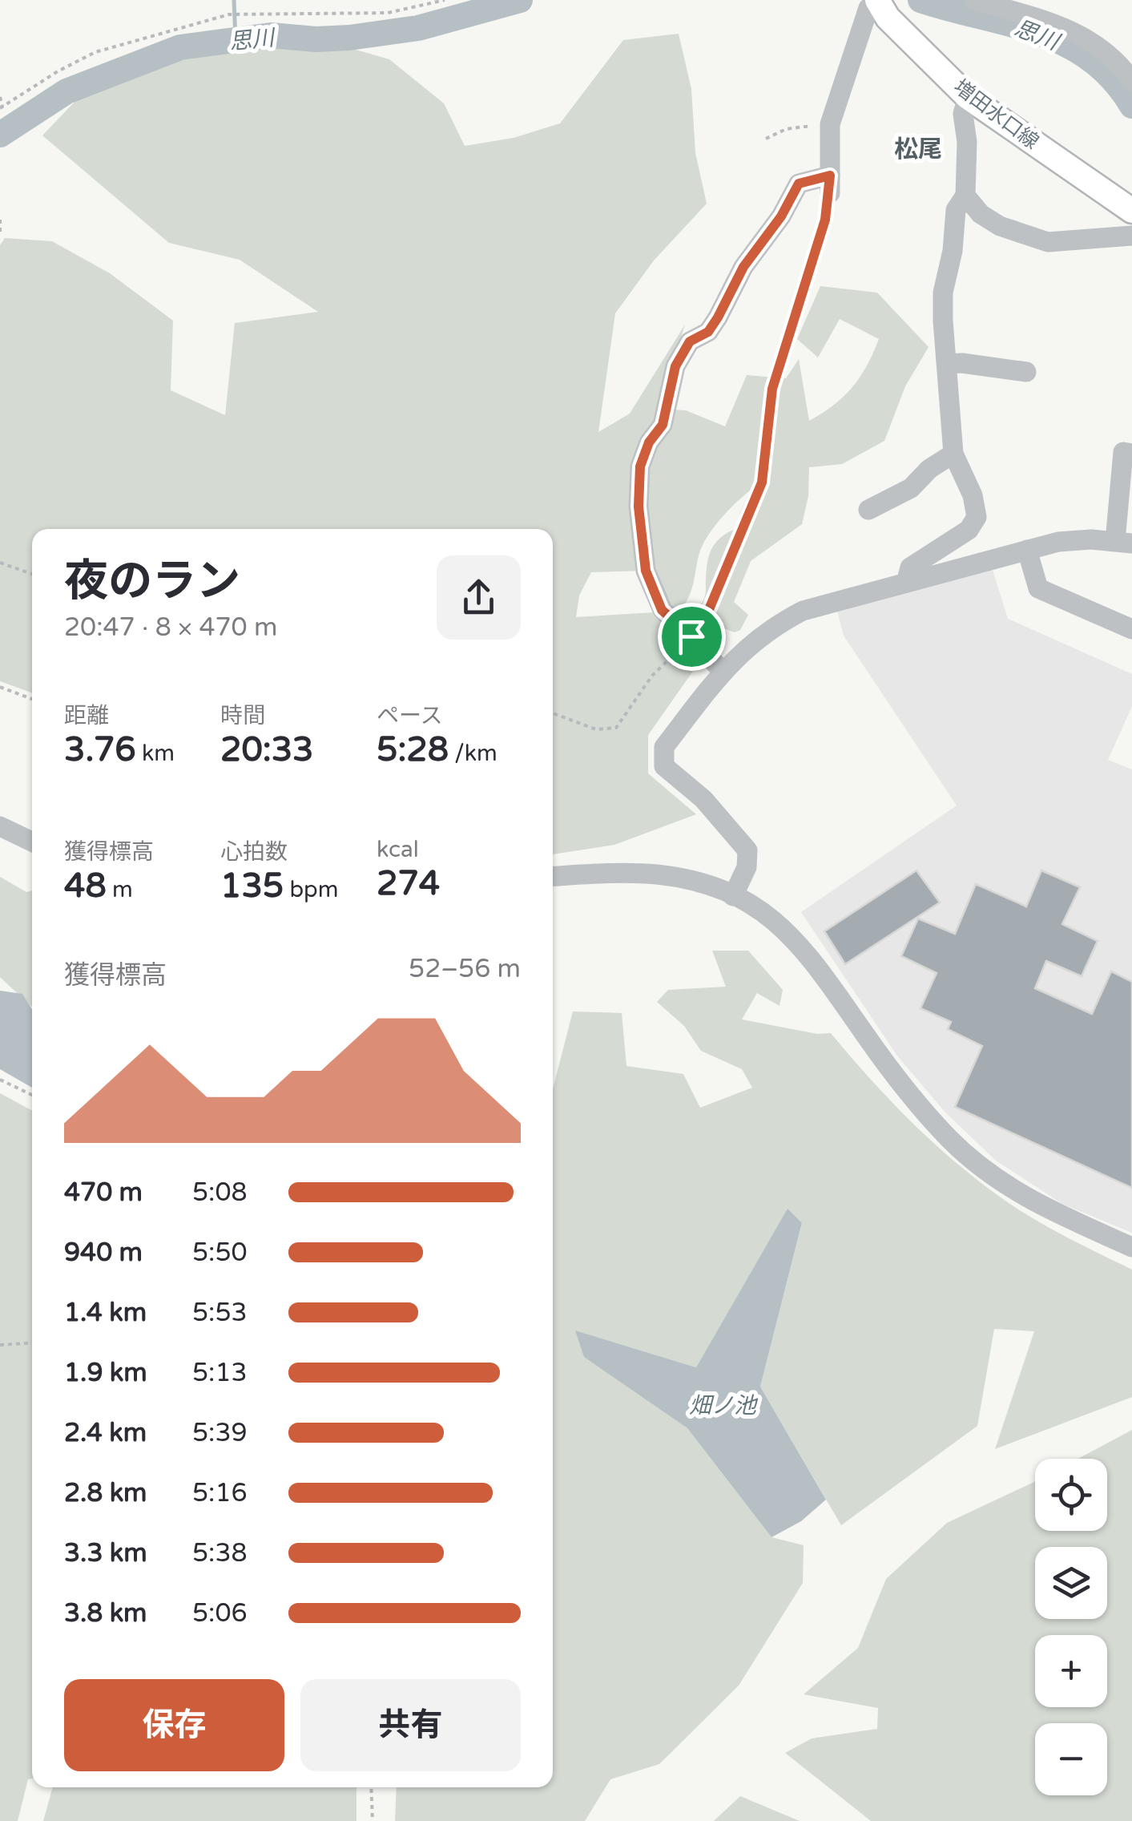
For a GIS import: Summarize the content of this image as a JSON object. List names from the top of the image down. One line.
{"streets":{"main road":["増田水口線"]},"districts":["松尾"],"water":["思川","畑ノ池"],"page":{"heading":["夜のラン","20:47 · 8 × 470 m"],"stats":[["距離","3.76 km"],["時間","20:33"],["ペース","5:28 /km"],["獲得標高","48 m"],["心拍数","135 bpm"],["kcal","274"]],"chart":["獲得標高","52–56 m"],"list":[{"name":"470 m","note":"5:08"},{"name":"940 m","note":"5:50"},{"name":"1.4 km","note":"5:53"},{"name":"1.9 km","note":"5:13"},{"name":"2.4 km","note":"5:39"},{"name":"2.8 km","note":"5:16"},{"name":"3.3 km","note":"5:38"},{"name":"3.8 km","note":"5:06"}],"map_buttons":["+","−"],"buttons":["保存","共有"]}}
